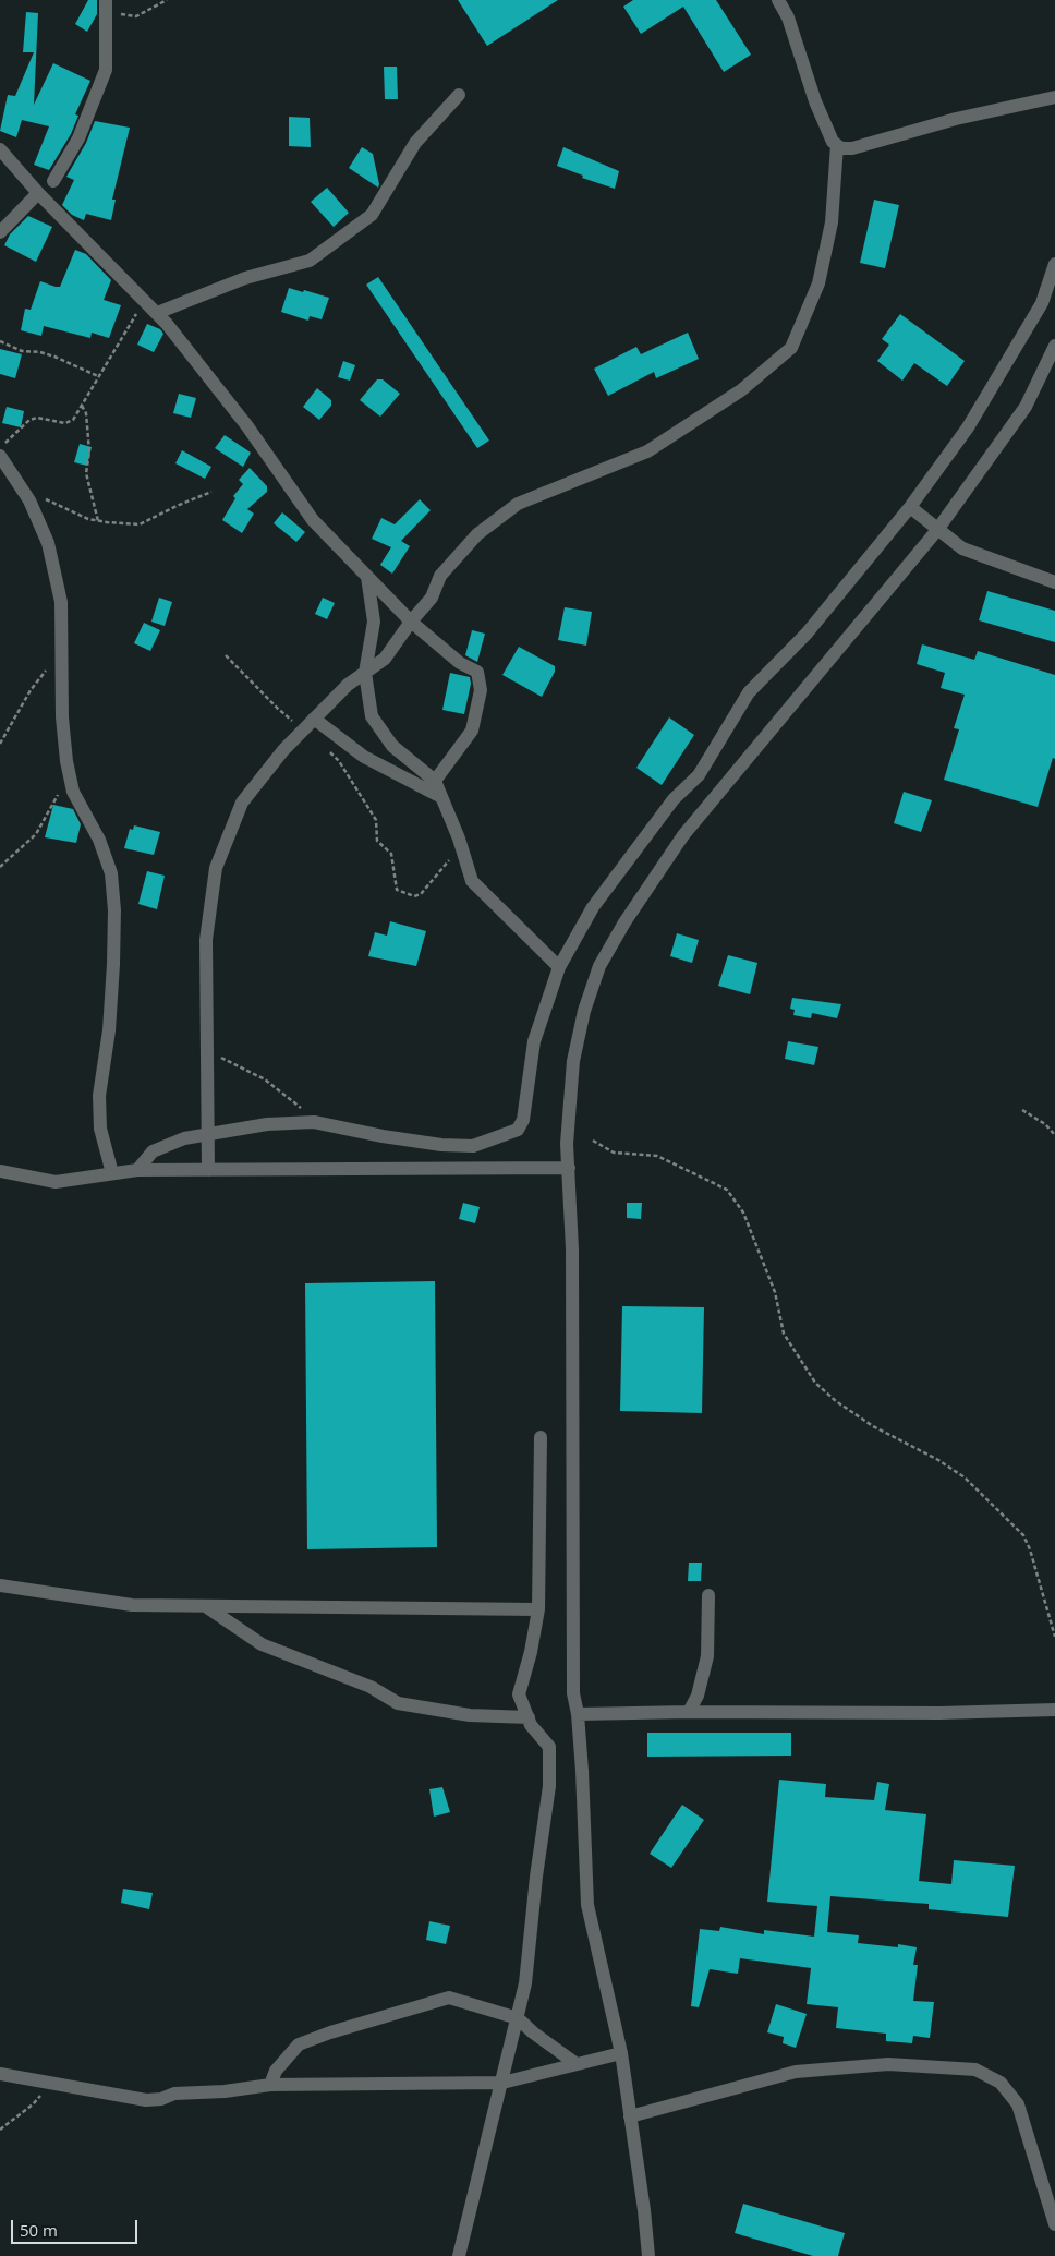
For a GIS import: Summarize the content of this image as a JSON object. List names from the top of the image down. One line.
{"scale_bar":"50 m"}
